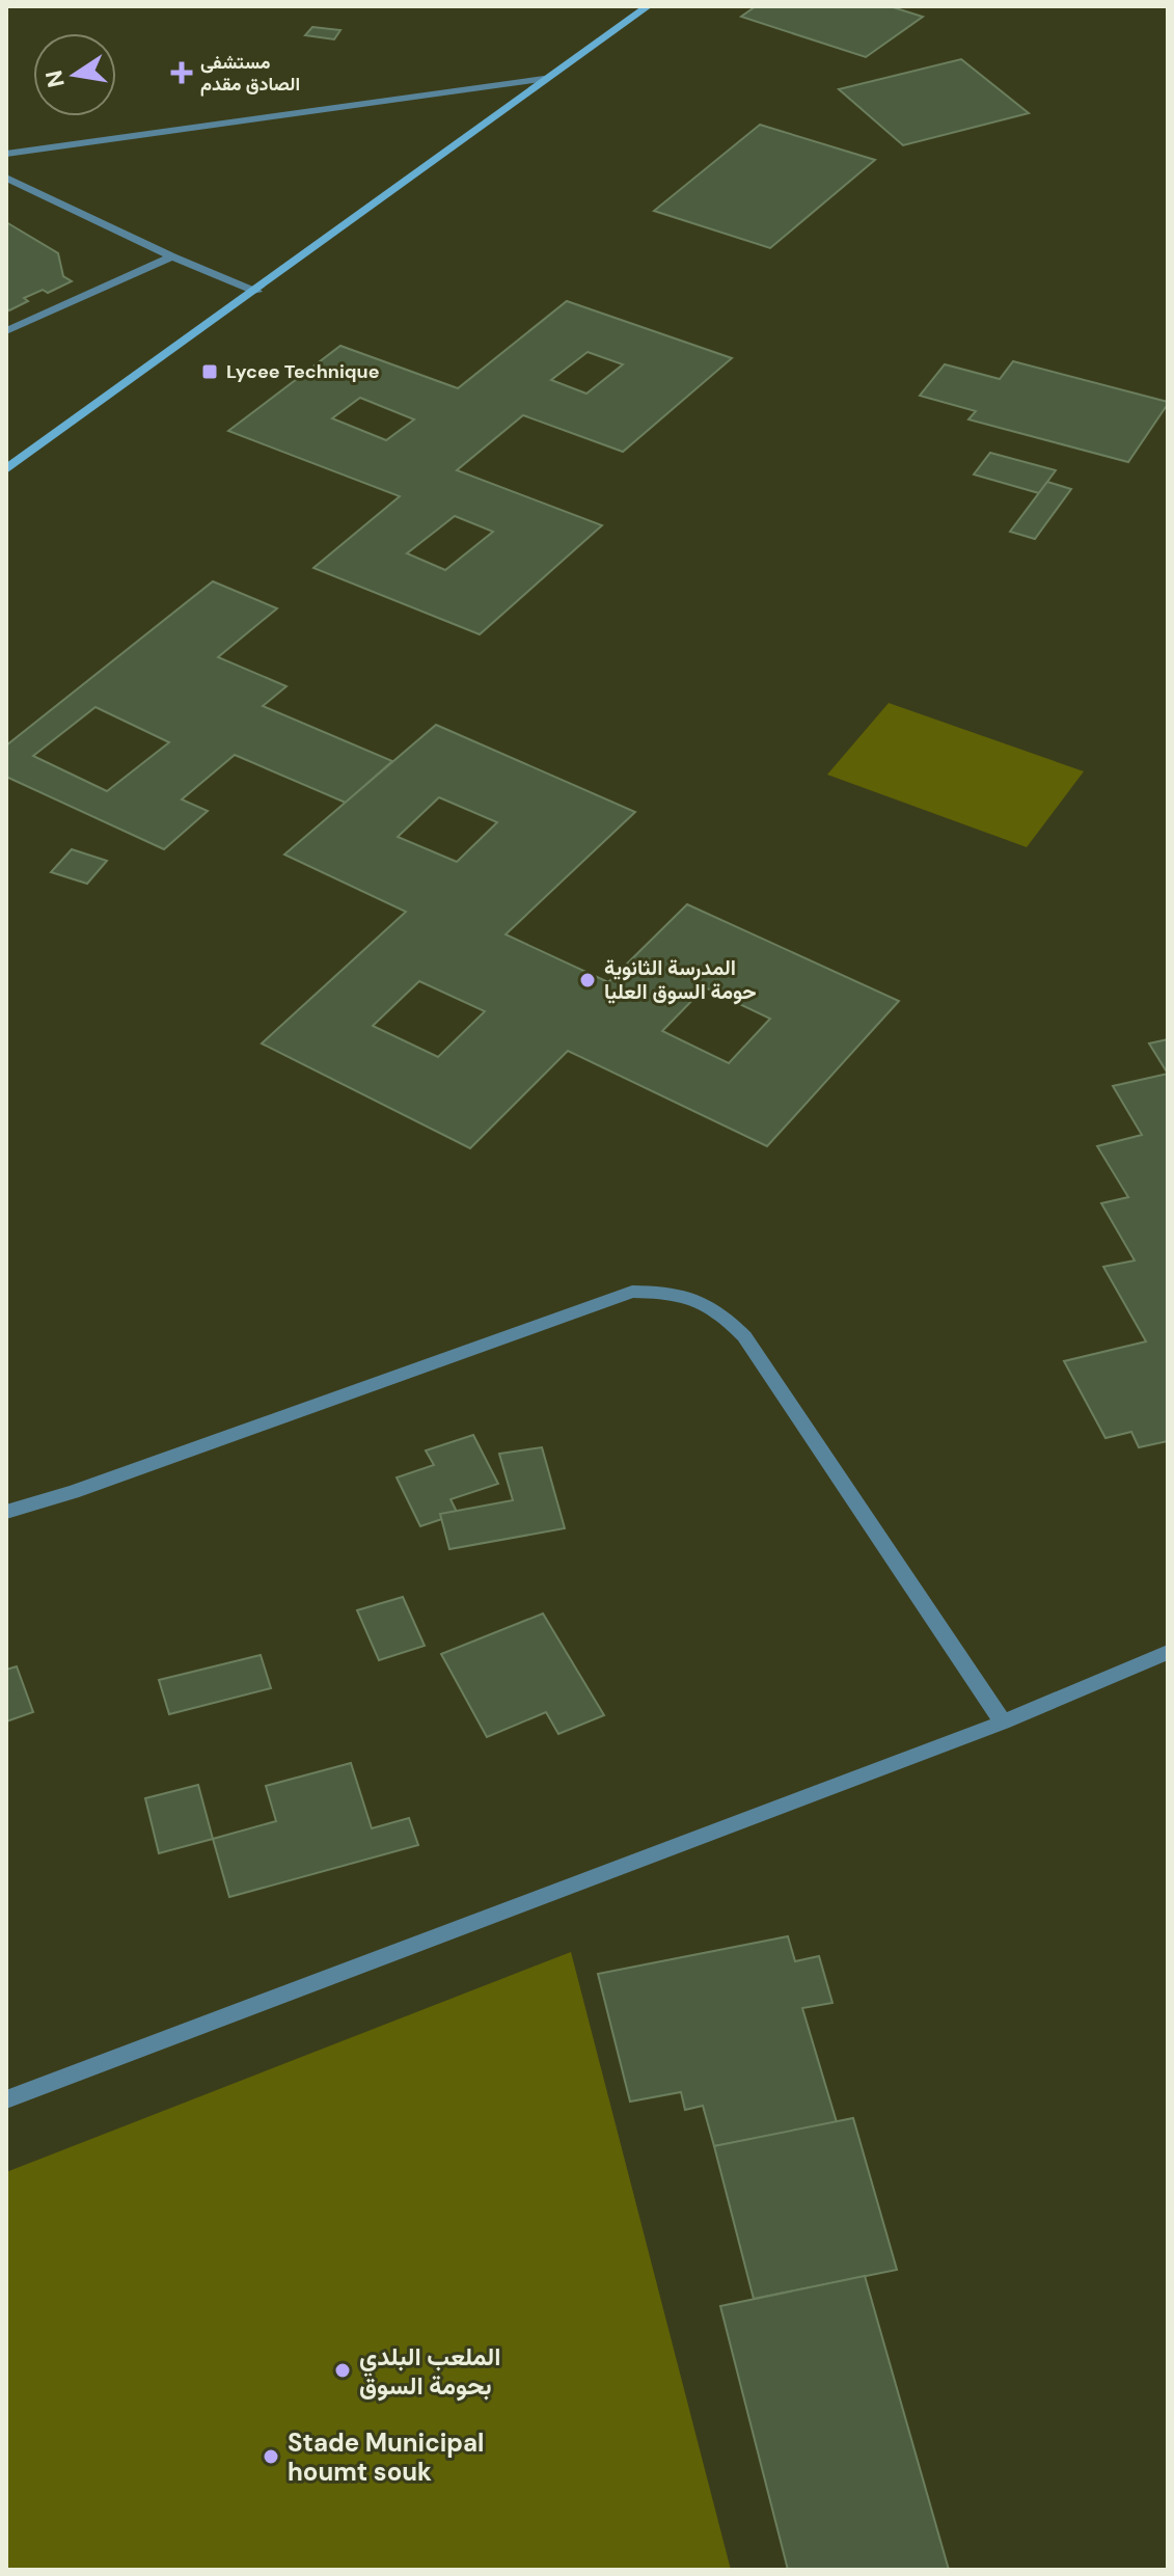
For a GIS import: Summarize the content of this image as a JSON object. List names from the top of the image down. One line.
{"places":{"health":["مستشفى الصادق مقدم"],"transit":["Lycee Technique"],"other":["المدرسة الثانوية حومة السوق العليا","الملعب البلدي بحومة السوق","Stade Municipal houmt souk"]},"north":"left"}
